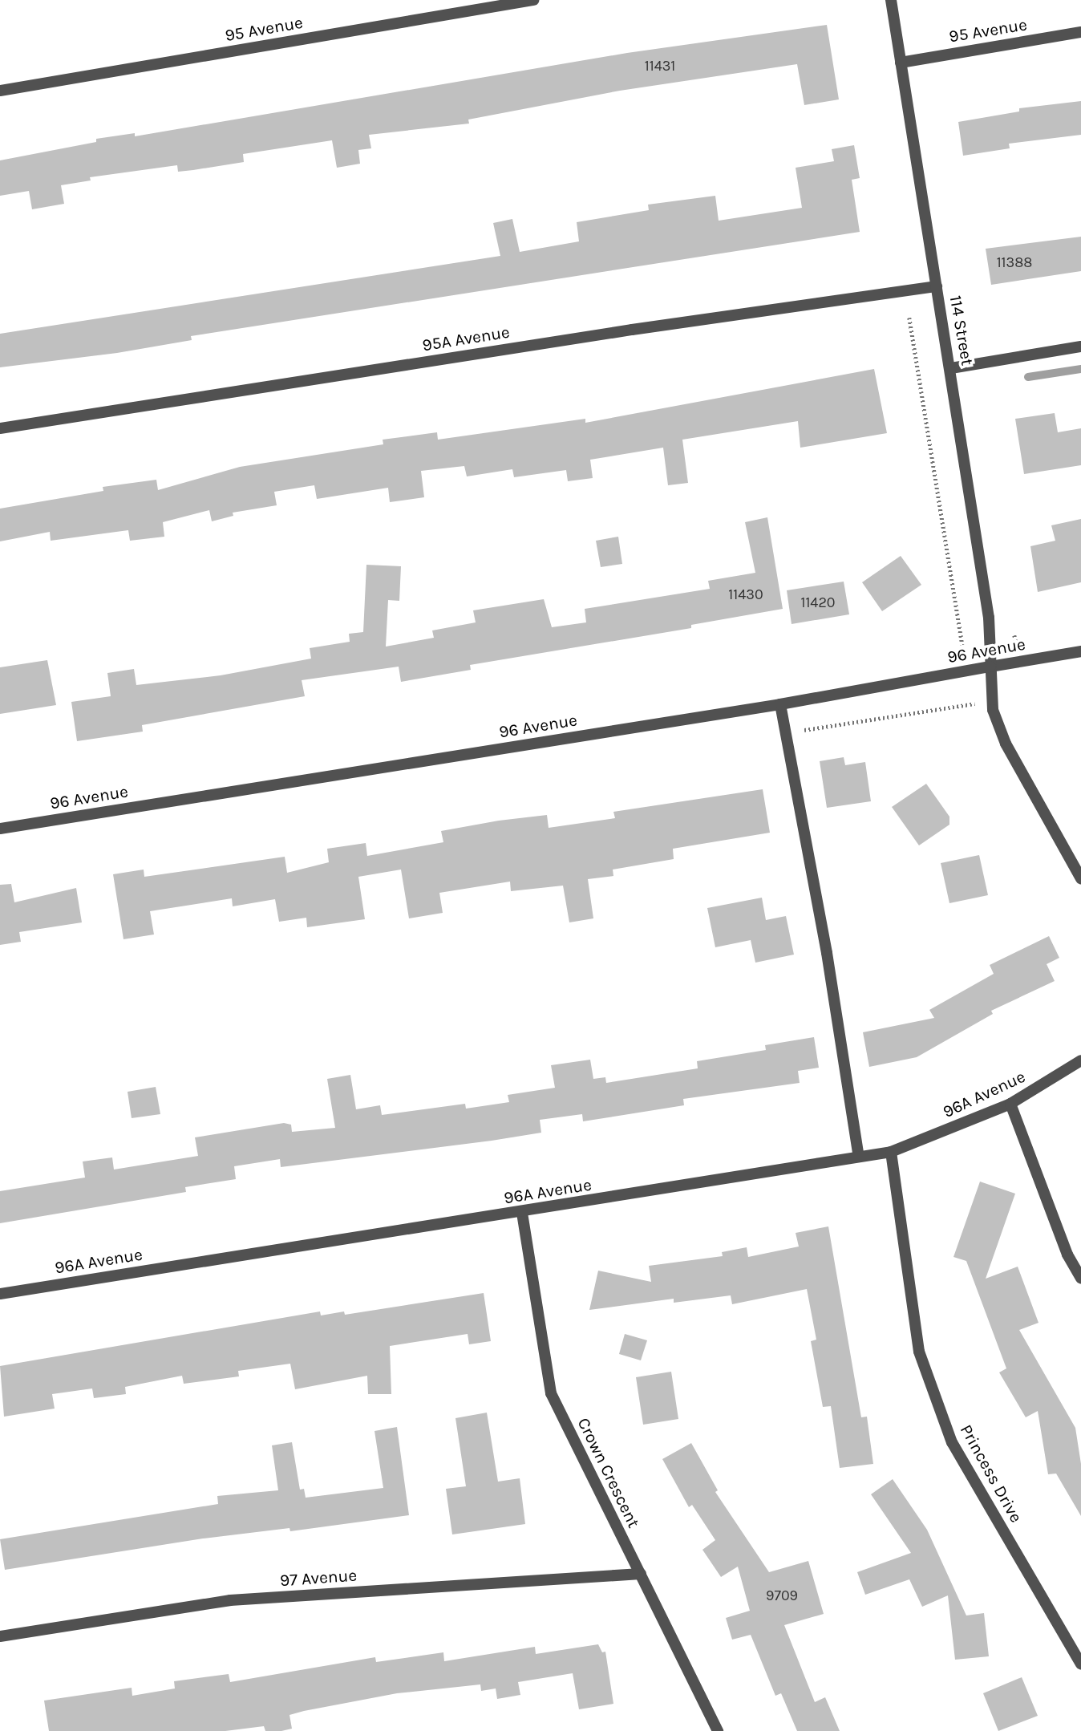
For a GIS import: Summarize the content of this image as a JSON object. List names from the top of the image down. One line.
{"streets":{"street":["95 Avenue","114 Street","95A Avenue","96 Avenue","96A Avenue","Crown Crescent","Princess Drive","97 Avenue"]},"crossings":[["95 Avenue","114 Street"],["114 Street","95A Avenue"],["114 Street","96 Avenue"],["96A Avenue","Crown Crescent"],["96A Avenue","Princess Drive"],["Crown Crescent","97 Avenue"]],"house_numbers":["11431","11388","11430","11420","9709"]}
